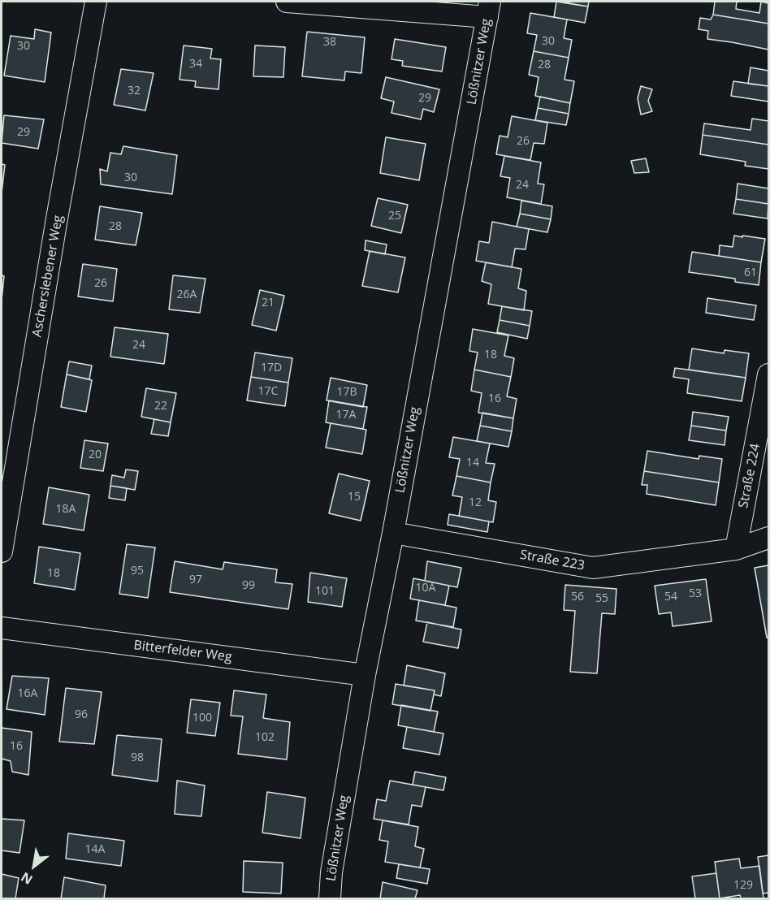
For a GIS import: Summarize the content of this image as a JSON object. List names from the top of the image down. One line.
{"streets":{"street":["Lößnitzer Weg","Ascherslebener Weg","Straße 224","Straße 223","Bitterfelder Weg"]},"crossings":[["Lößnitzer Weg","Straße 223"],["Lößnitzer Weg","Bitterfelder Weg"],["Straße 224","Straße 223"]],"house_numbers":["30","38","30","34","28","32","29","29","26","30","24","25","28","61","26","26A","21","24","18","17D","17C","17B","16","22","17A","20","14","15","12","18A","95","18","97","99","10A","101","53","56","54","55","16A","96","100","102","16","98","14A","129"],"north":"bottom left"}
